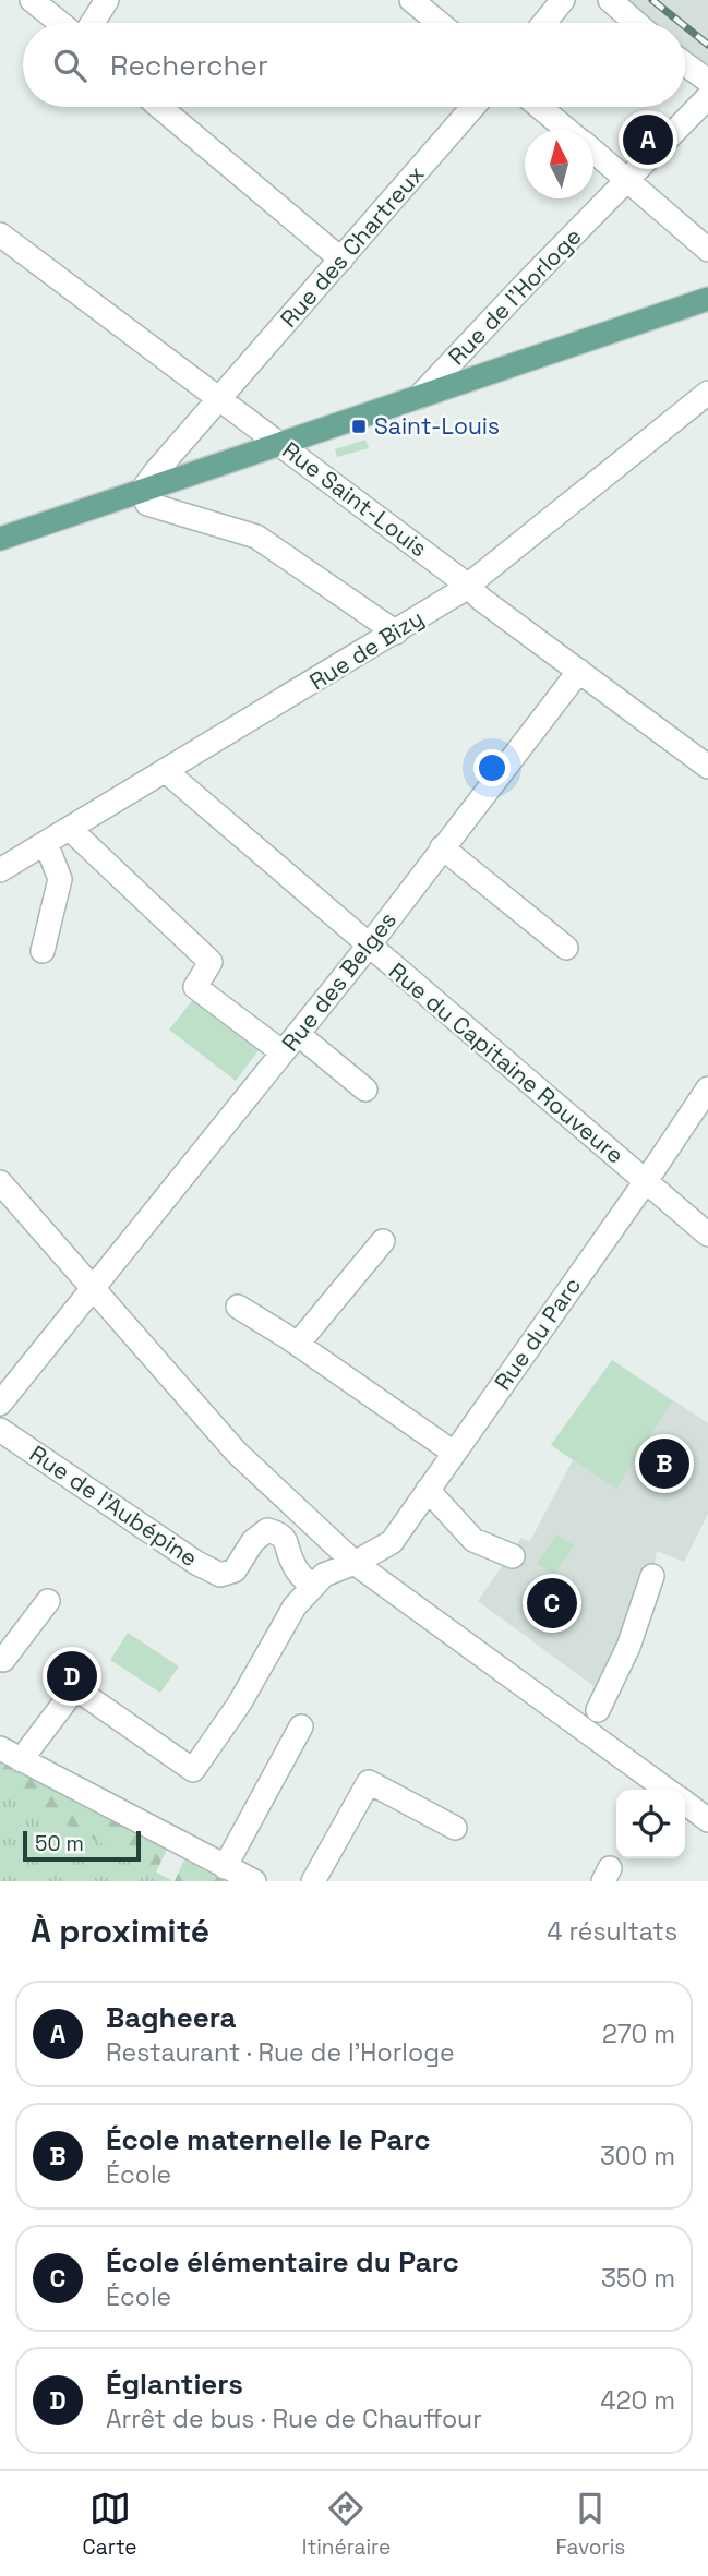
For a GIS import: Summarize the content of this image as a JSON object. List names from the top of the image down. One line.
{"streets":{"street":["Rue des Chartreux","Rue de l'Horloge","Rue Saint-Louis","Rue de Bizy","Rue des Belges","Rue du Capitaine Rouveure","Rue du Parc","Rue de l'Aubépine"]},"crossings":[["Rue des Chartreux","Rue Saint-Louis"],["Rue Saint-Louis","Rue de Bizy"],["Rue Saint-Louis","Rue des Belges"],["Rue de Bizy","Rue du Capitaine Rouveure"],["Rue des Belges","Rue du Capitaine Rouveure"],["Rue du Capitaine Rouveure","Rue du Parc"],["Rue du Parc","Rue de l'Aubépine"]],"places":{"transit":["Saint-Louis"]},"scale_bar":"50 m","north":"top","page":{"search":"Rechercher","pins":["A","B","C","D"],"scale":"50 m","heading":["À proximité","4 résultats"],"list":[{"mark":"A","name":"Bagheera","note":"Restaurant · Rue de l'Horloge","value":"270 m"},{"mark":"B","name":"École maternelle le Parc","note":"École","value":"300 m"},{"mark":"C","name":"École élémentaire du Parc","note":"École","value":"350 m"},{"mark":"D","name":"Églantiers","note":"Arrêt de bus · Rue de Chauffour","value":"420 m"}],"nav":["Carte","Itinéraire","Favoris"]}}
